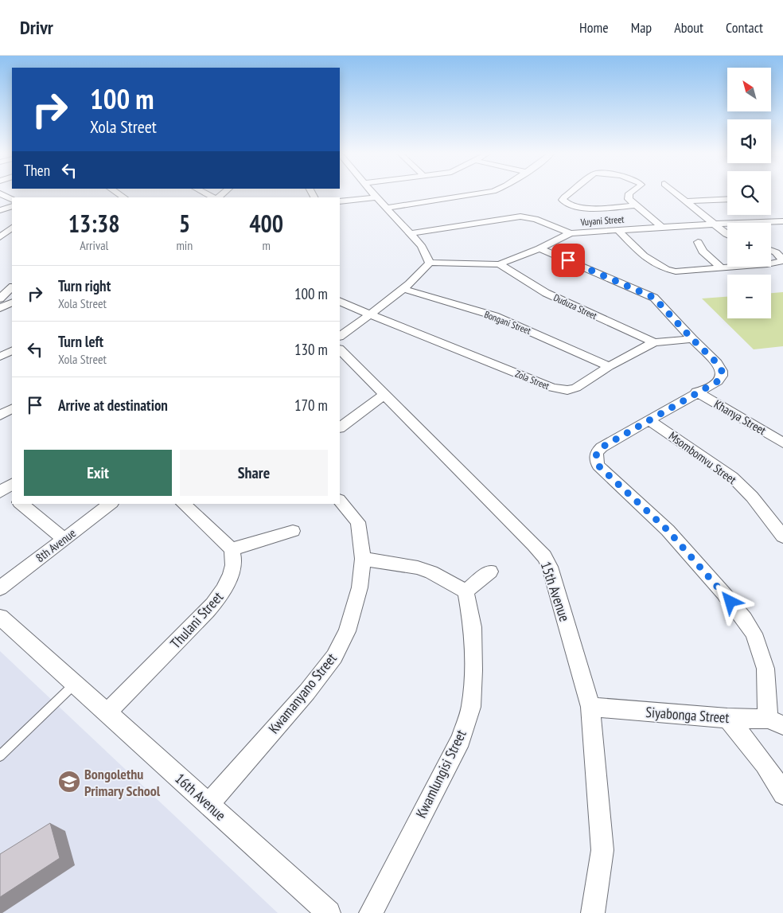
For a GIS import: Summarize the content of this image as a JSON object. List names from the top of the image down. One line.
{"streets":{"street":["Vuyani Street","Duduza Street","Bongani Street","Zola Street","Khanya Street","Msombomvu Street","8th Avenue","15th Avenue","Thulani Street","Kwamanyano Street","Siyabonga Street","Kwamlungisi Street","16th Avenue"]},"crossings":[["Vuyani Street","Duduza Street"],["Duduza Street","Zola Street"],["Bongani Street","Zola Street"],["15th Avenue","Siyabonga Street"],["Thulani Street","16th Avenue"],["Kwamanyano Street","16th Avenue"]],"places":{"school or university":["Bongolethu Primary School"]},"north":"top left","page":{"header":"Drivr","nav":["Home","Map","About","Contact"],"map_buttons":["+","−"],"turn":["100 m","Xola Street"],"then":"Then","eta":["13:38","Arrival","5","min","400","m"],"list":[{"name":"Turn right","note":"Xola Street","value":"100 m"},{"name":"Turn left","note":"Xola Street","value":"130 m"},{"name":"Arrive at destination","value":"170 m"}],"buttons":["Exit","Share"]}}
